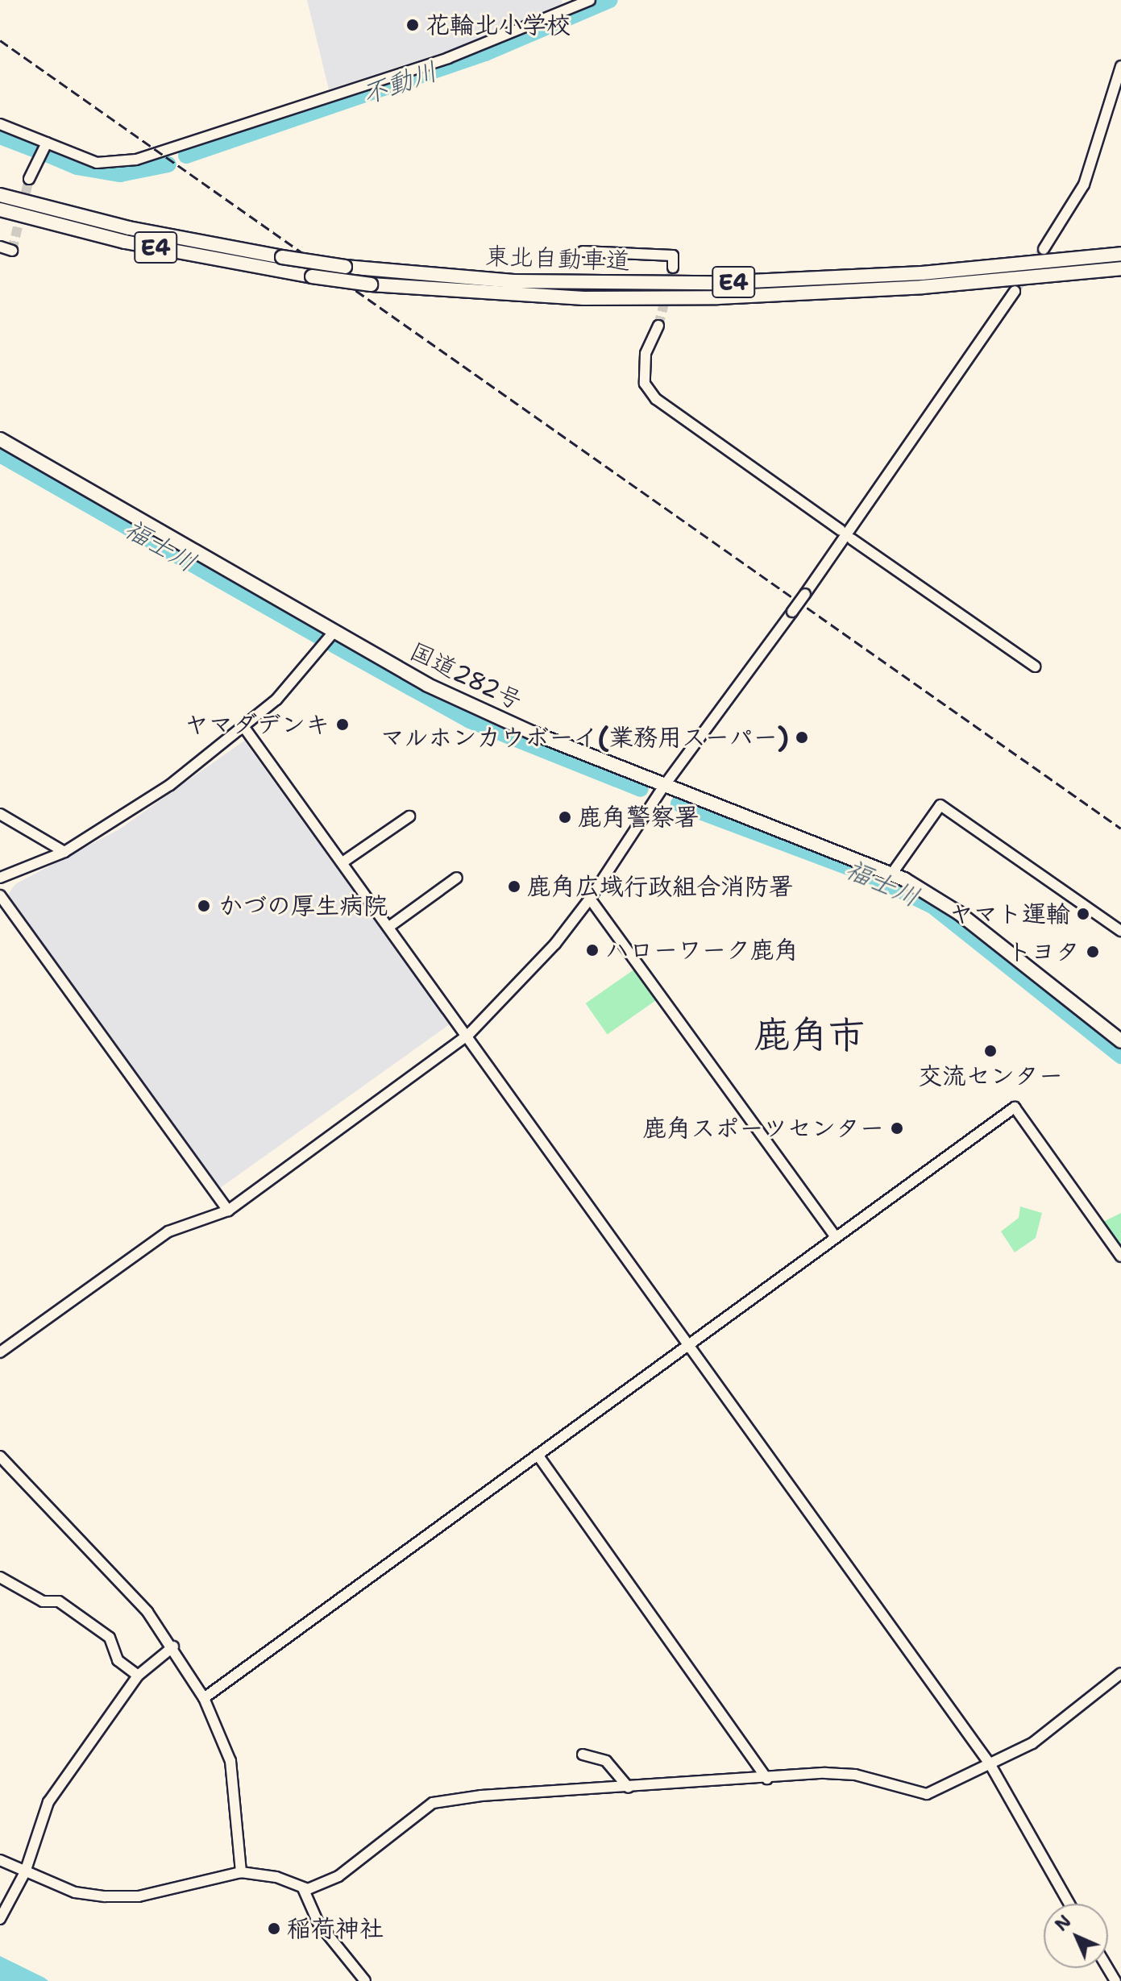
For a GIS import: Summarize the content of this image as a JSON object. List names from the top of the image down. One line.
{"streets":{"highway":["E4","東北自動車道","国道282号"]},"districts":["鹿角市"],"water":["不動川","福士川"],"places":["花輪北小学校","ヤマダデンキ","マルホンカウボーイ(業務用スーパー)","鹿角警察署","鹿角広域行政組合消防署","かづの厚生病院","ヤマト運輸","ハローワーク鹿角","トヨタ","交流センター","鹿角スポーツセンター","稲荷神社"],"north":"top left"}
